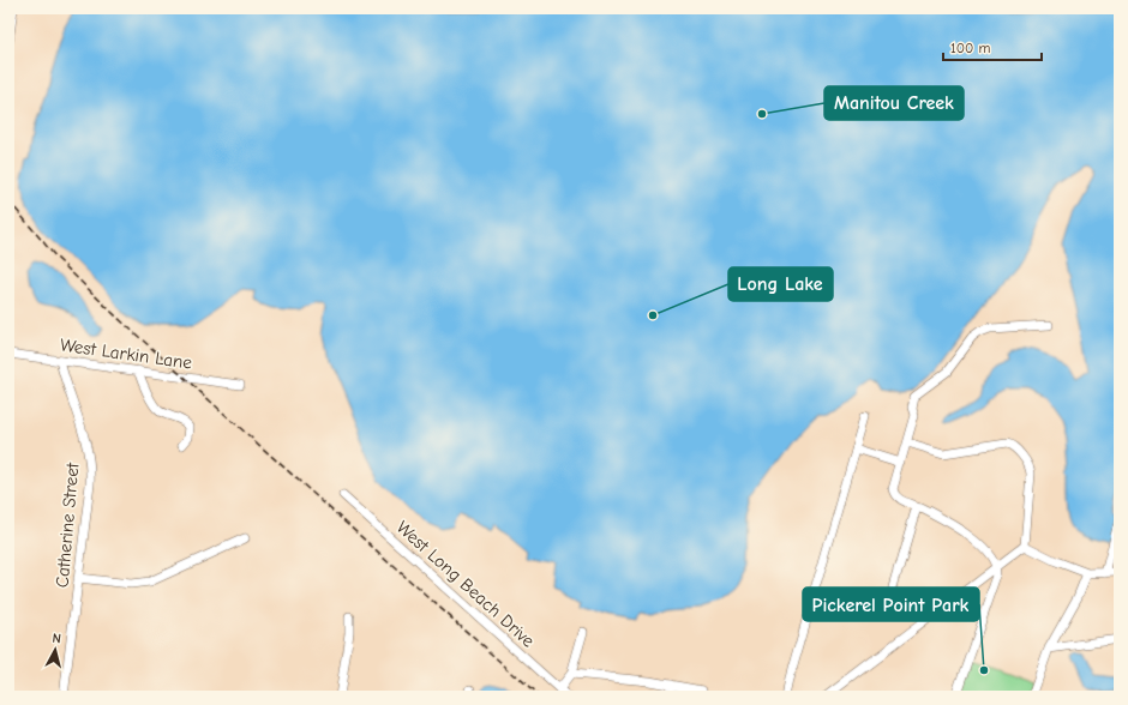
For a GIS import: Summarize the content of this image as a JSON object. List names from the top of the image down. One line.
{"streets":{"street":["West Larkin Lane","Catherine Street","West Long Beach Drive"]},"crossings":[["West Larkin Lane","Catherine Street"]],"places":["Manitou Creek","Long Lake","Pickerel Point Park"],"scale_bar":"100 m","north":"top"}
